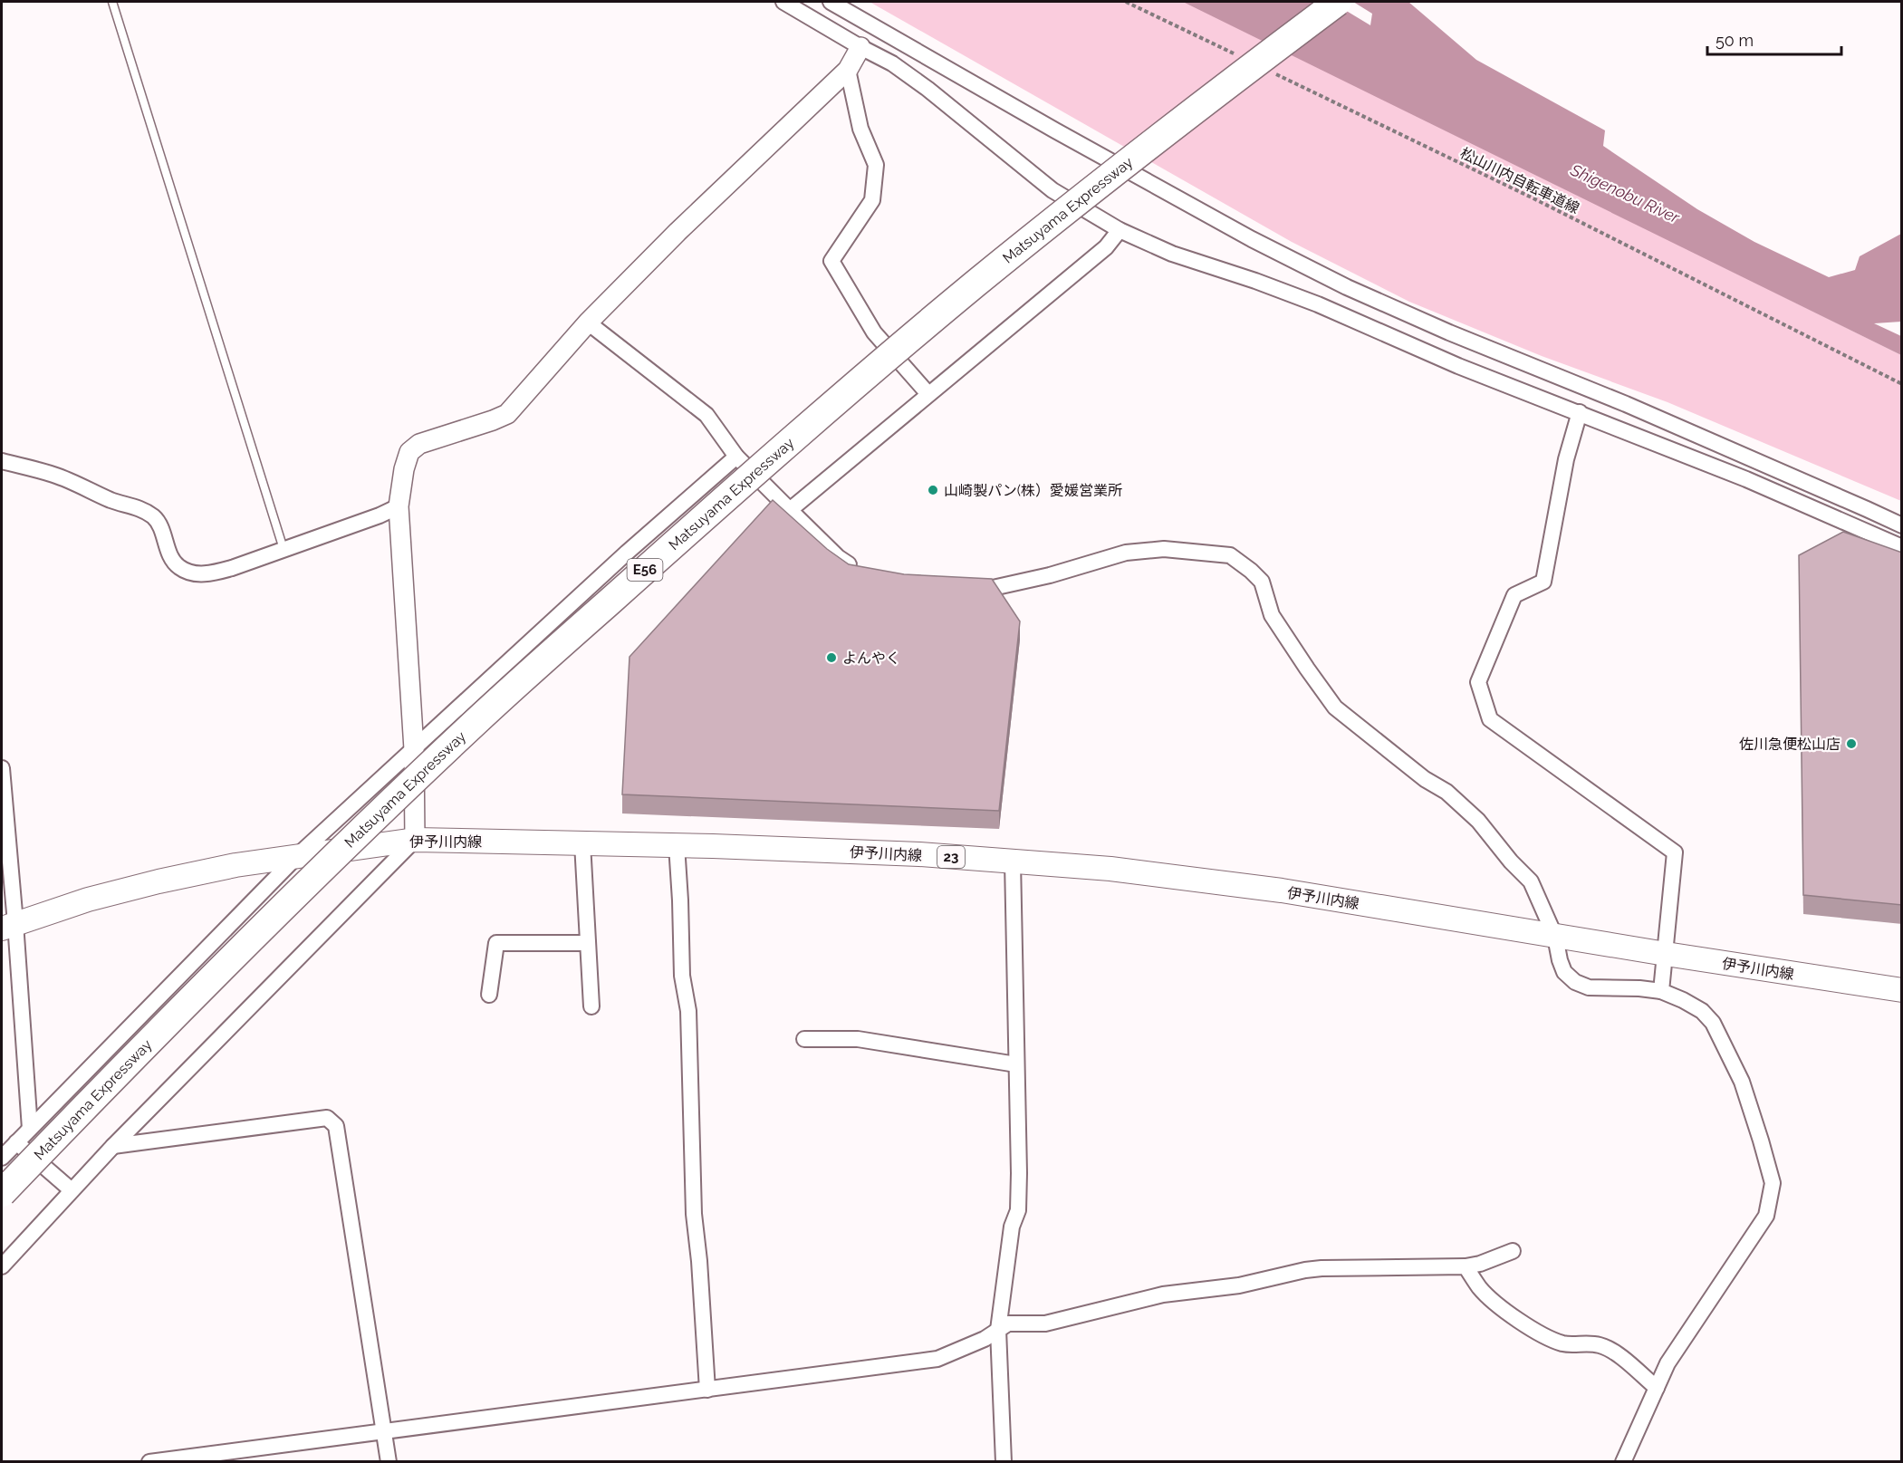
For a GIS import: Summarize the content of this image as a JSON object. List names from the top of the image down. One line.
{"streets":{"highway":["Matsuyama Expressway","E56"],"main road":["伊予川内線","23"],"path":["松山川内自転車道線"]},"water":["Shigenobu River"],"places":["山崎製パン(株）愛媛営業所","よんやく","佐川急便松山店"],"scale_bar":"50 m"}
